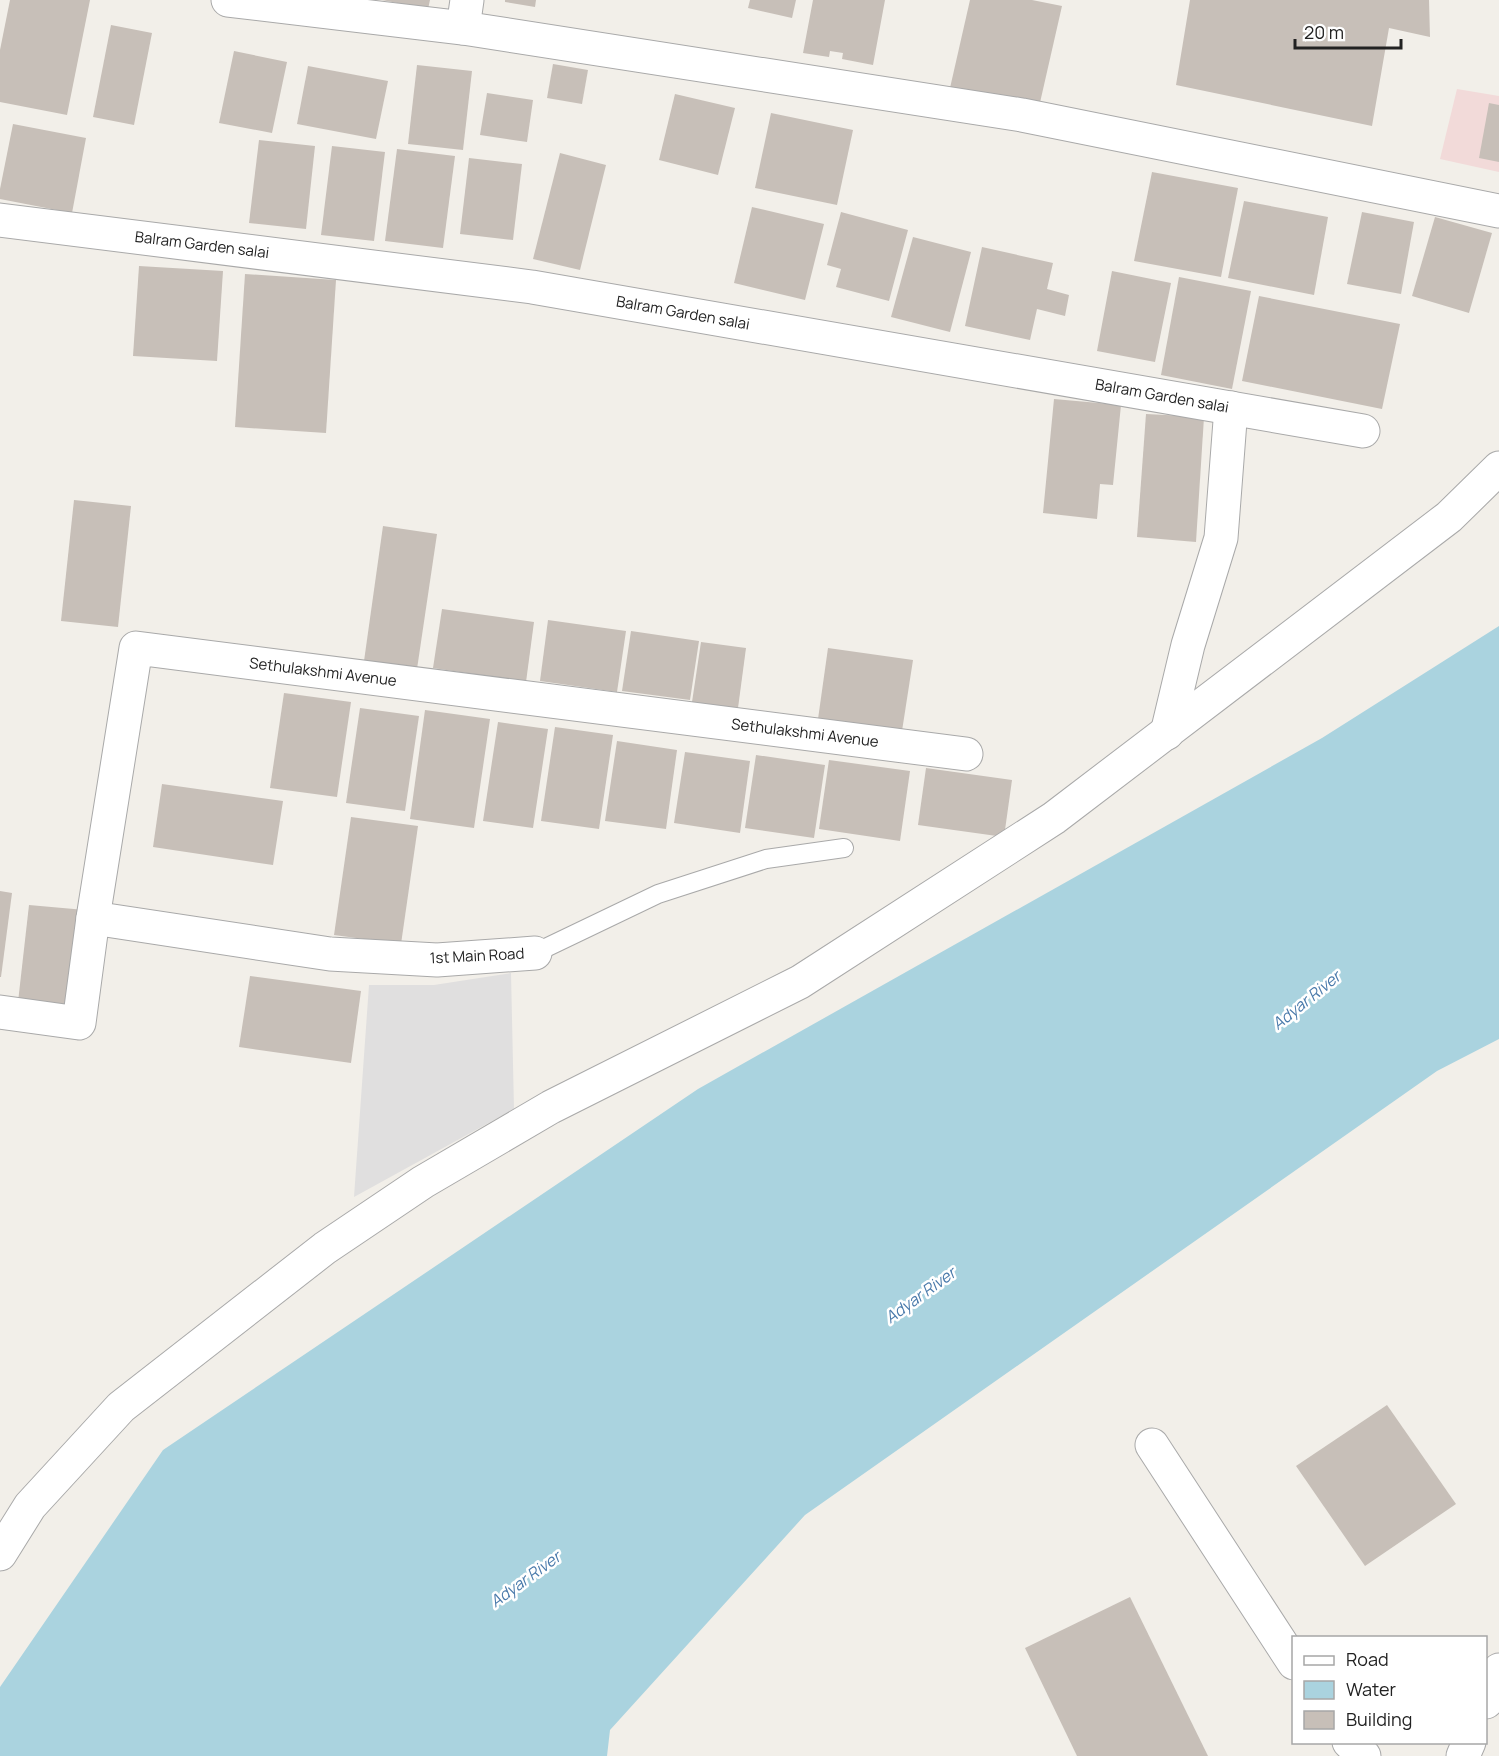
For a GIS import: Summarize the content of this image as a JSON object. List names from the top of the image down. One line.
{"streets":{"street":["Balram Garden salai","Sethulakshmi Avenue","1st Main Road"]},"crossings":[["Sethulakshmi Avenue","1st Main Road"]],"water":["Adyar River"],"legend":["Road","Water","Building"],"scale_bar":"20 m"}
